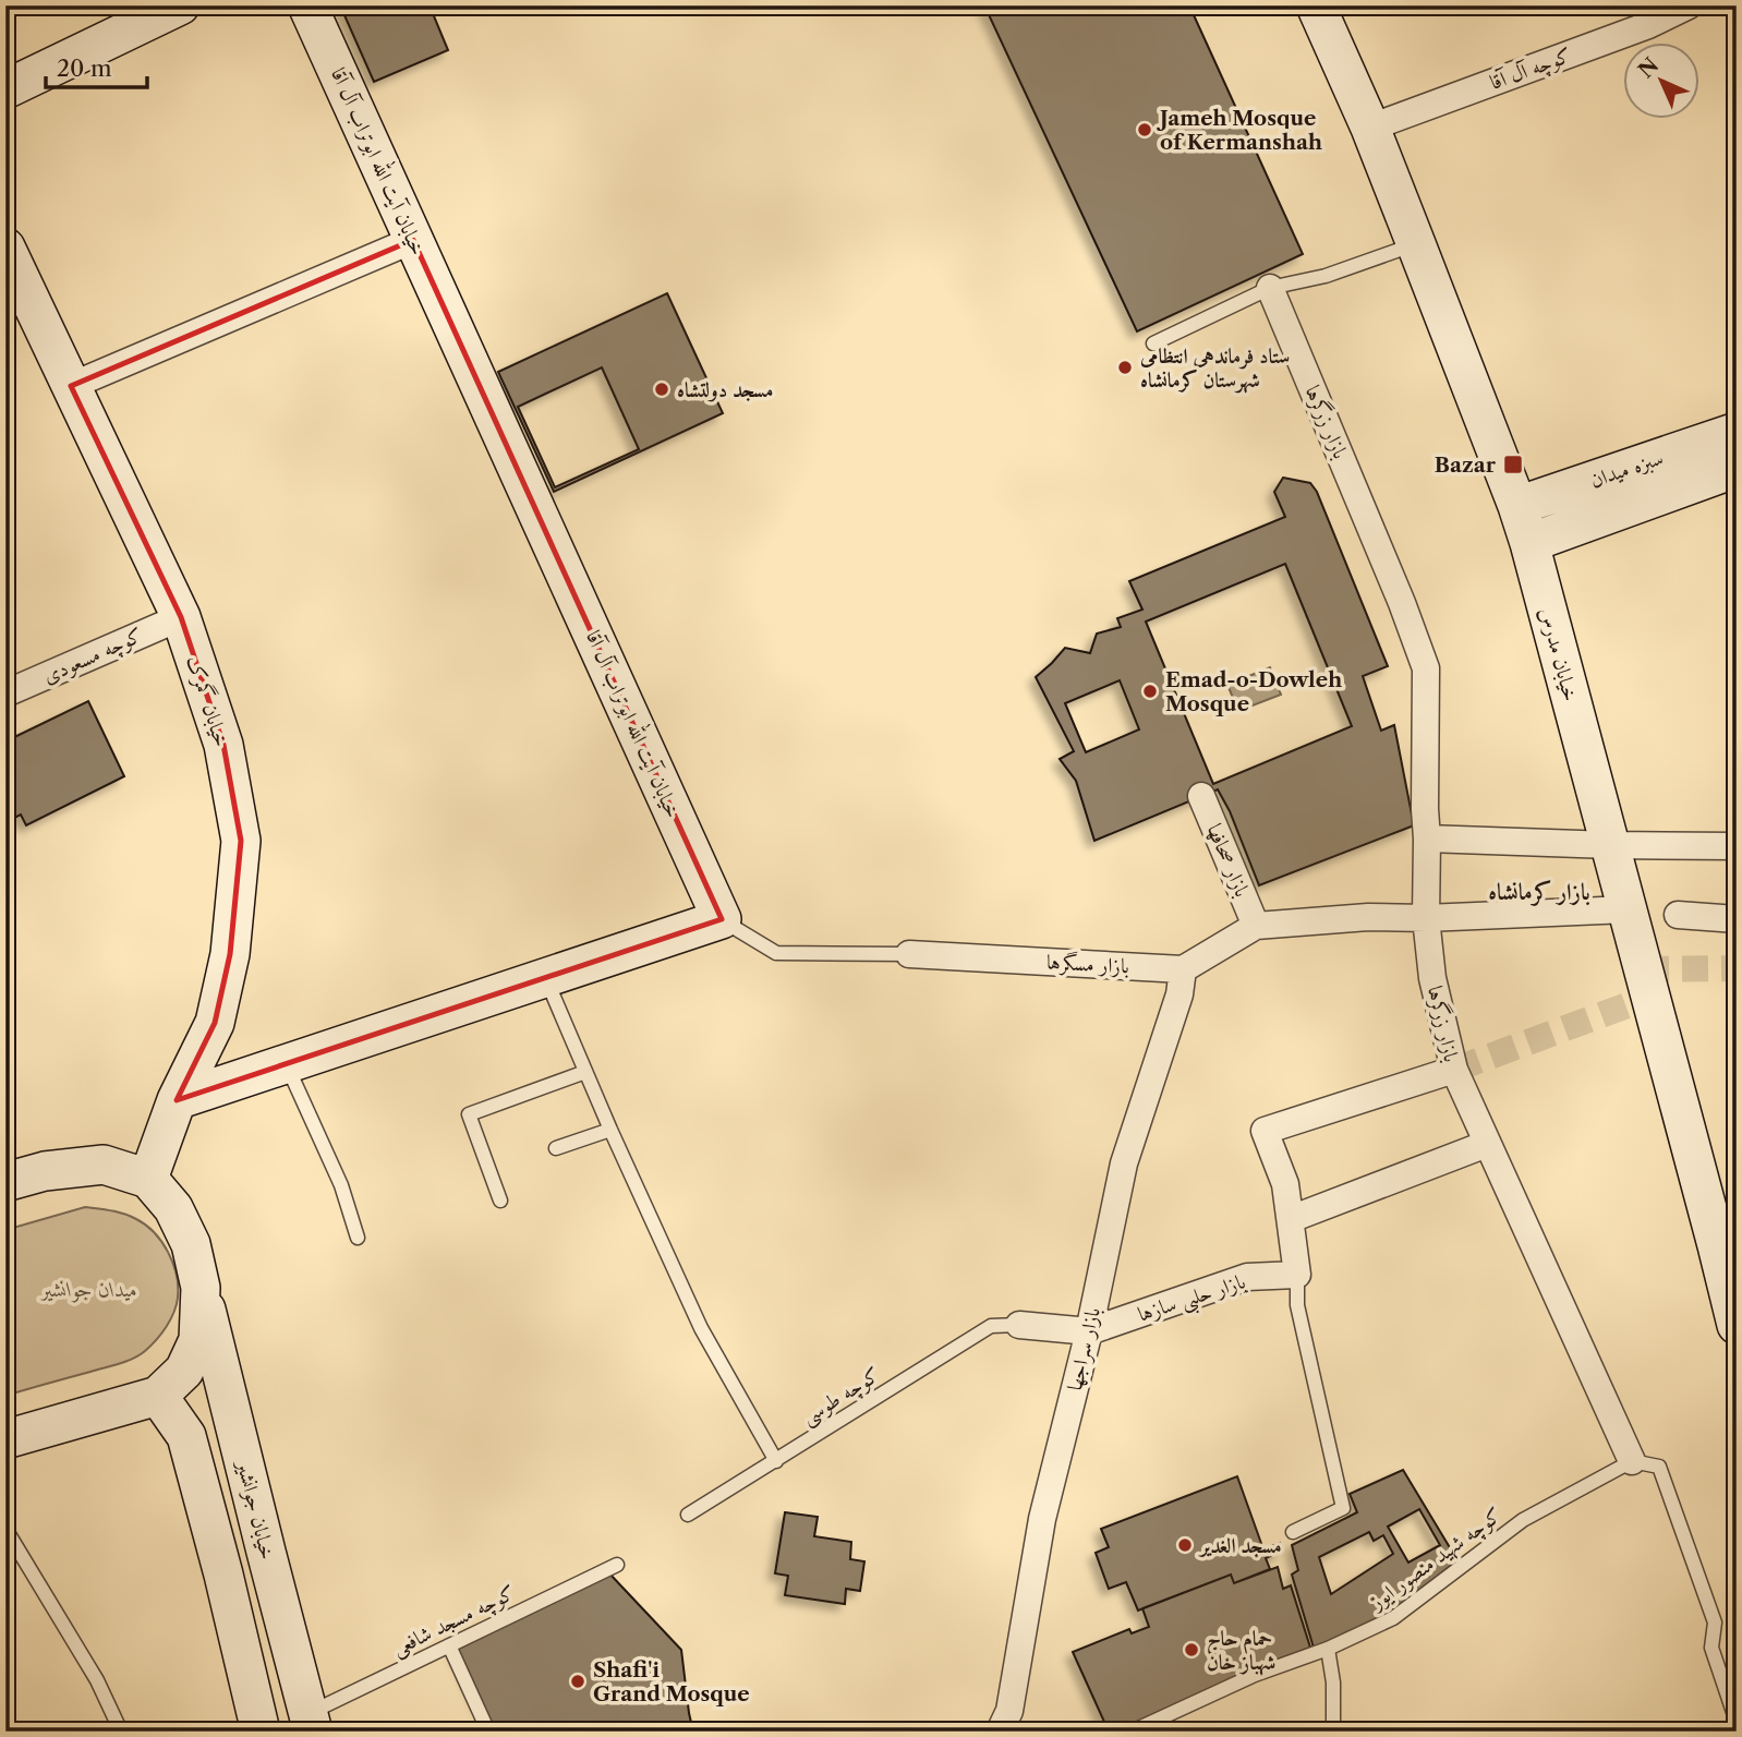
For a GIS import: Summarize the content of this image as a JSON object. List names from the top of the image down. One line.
{"streets":{"main road":["خیابان آیت الله ابوتراب آل آقا","سبزه میدان","خیابان مدرس","خیابان گمرک","خیابان جوانشیر"],"street":["کوچه آل آقا","بازار زرگرها","کوچه مسعودی","بازار صحافها","بازار مسگرها","بازار حلبی سازها","بازار سراجها"],"lane":["کوچه طوسی","کوچه شهید منصور ایوز","کوچه مسجد شافعی"]},"crossings":[["کوچه آل آقا","خیابان مدرس"],["بازار زرگرها","کوچه شهید منصور ایوز"],["سبزه میدان","خیابان مدرس"],["کوچه مسعودی","خیابان گمرک"],["بازار مسگرها","بازار سراجها"],["بازار حلبی سازها","بازار سراجها"],["خیابان جوانشیر","کوچه مسجد شافعی"]],"districts":["بازار کرمانشاه"],"parks":["میدان جوانشیر"],"places":{"other":["Jameh Mosque of Kermanshah","ستاد فرماندهی انتظامی شهرستان کرمانشاه","مسجد دولتشاه","Emad-o-Dowleh Mosque","مسجد الغدیر","حمام حاج شهباز خان","Shafi'i Grand Mosque"],"transit":["Bazar"]},"scale_bar":"20 m","north":"top left"}
